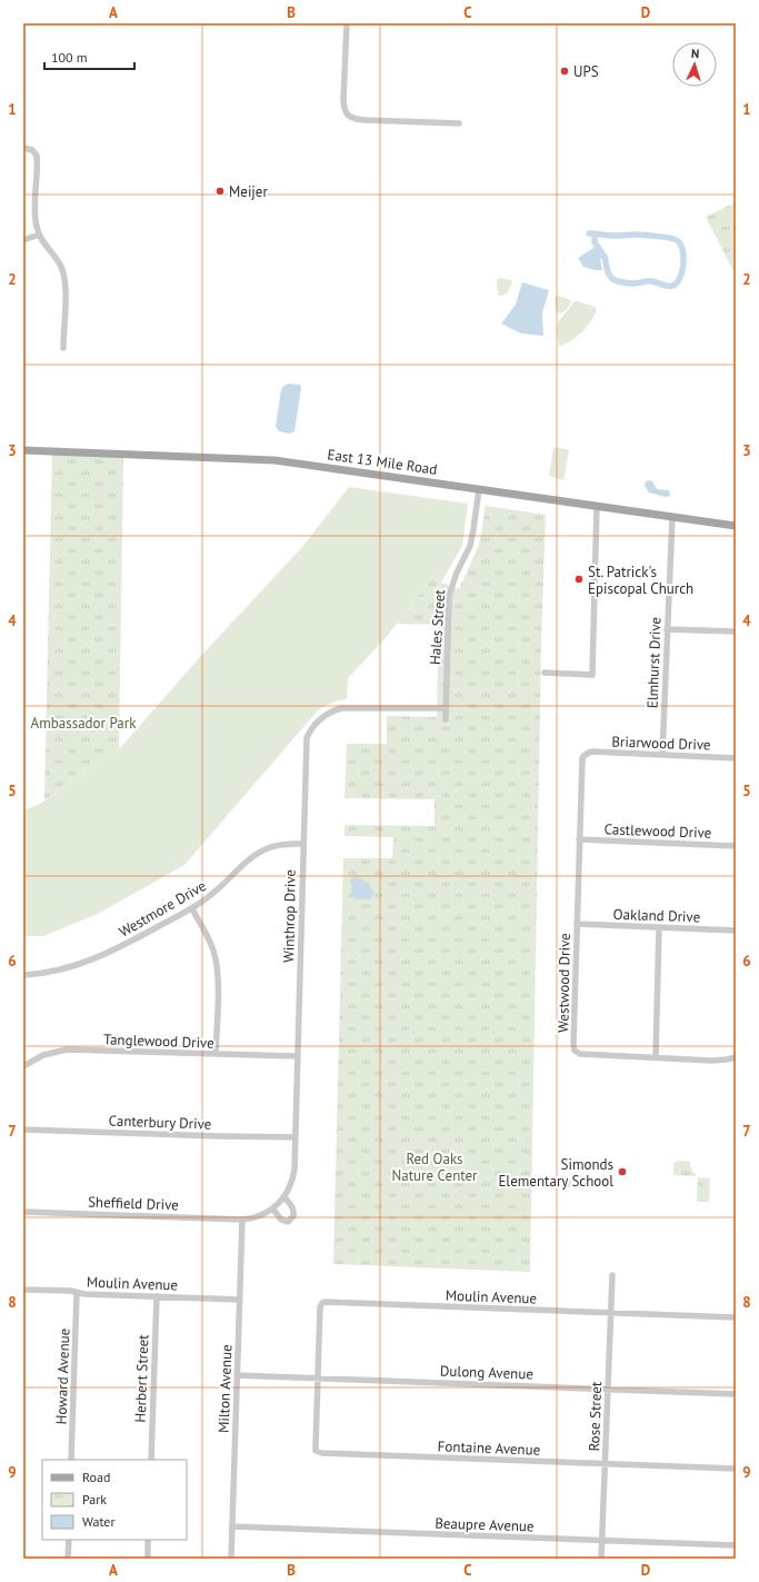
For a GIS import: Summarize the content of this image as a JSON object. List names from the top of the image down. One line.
{"streets":{"main road":["East 13 Mile Road"],"street":["Hales Street","Elmhurst Drive","Briarwood Drive","Castlewood Drive","Westmore Drive","Oakland Drive","Winthrop Drive","Westwood Drive","Tanglewood Drive","Canterbury Drive","Sheffield Drive","Moulin Avenue","Dulong Avenue","Howard Avenue","Herbert Street","Milton Avenue","Rose Street","Fontaine Avenue","Beaupre Avenue"]},"crossings":[["East 13 Mile Road","Hales Street"],["East 13 Mile Road","Elmhurst Drive"],["Hales Street","Winthrop Drive"],["Elmhurst Drive","Briarwood Drive"],["Briarwood Drive","Westwood Drive"],["Castlewood Drive","Westwood Drive"],["Westmore Drive","Winthrop Drive"],["Oakland Drive","Westwood Drive"],["Winthrop Drive","Tanglewood Drive"],["Winthrop Drive","Canterbury Drive"],["Winthrop Drive","Sheffield Drive"],["Winthrop Drive","Milton Avenue"],["Sheffield Drive","Milton Avenue"],["Moulin Avenue","Dulong Avenue"],["Moulin Avenue","Howard Avenue"],["Moulin Avenue","Herbert Street"],["Moulin Avenue","Milton Avenue"],["Moulin Avenue","Rose Street"],["Moulin Avenue","Fontaine Avenue"],["Dulong Avenue","Milton Avenue"],["Dulong Avenue","Rose Street"],["Dulong Avenue","Fontaine Avenue"],["Milton Avenue","Beaupre Avenue"],["Rose Street","Fontaine Avenue"],["Rose Street","Beaupre Avenue"]],"parks":["Ambassador Park","Red Oaks Nature Center"],"places":["UPS","Meijer","St. Patrick's Episcopal Church","Simonds Elementary School"],"legend":["Road","Park","Water"],"scale_bar":"100 m","north":"top","grid":{"columns":["A","B","C","D"],"rows":["1","2","3","4","5","6","7","8","9"]}}
